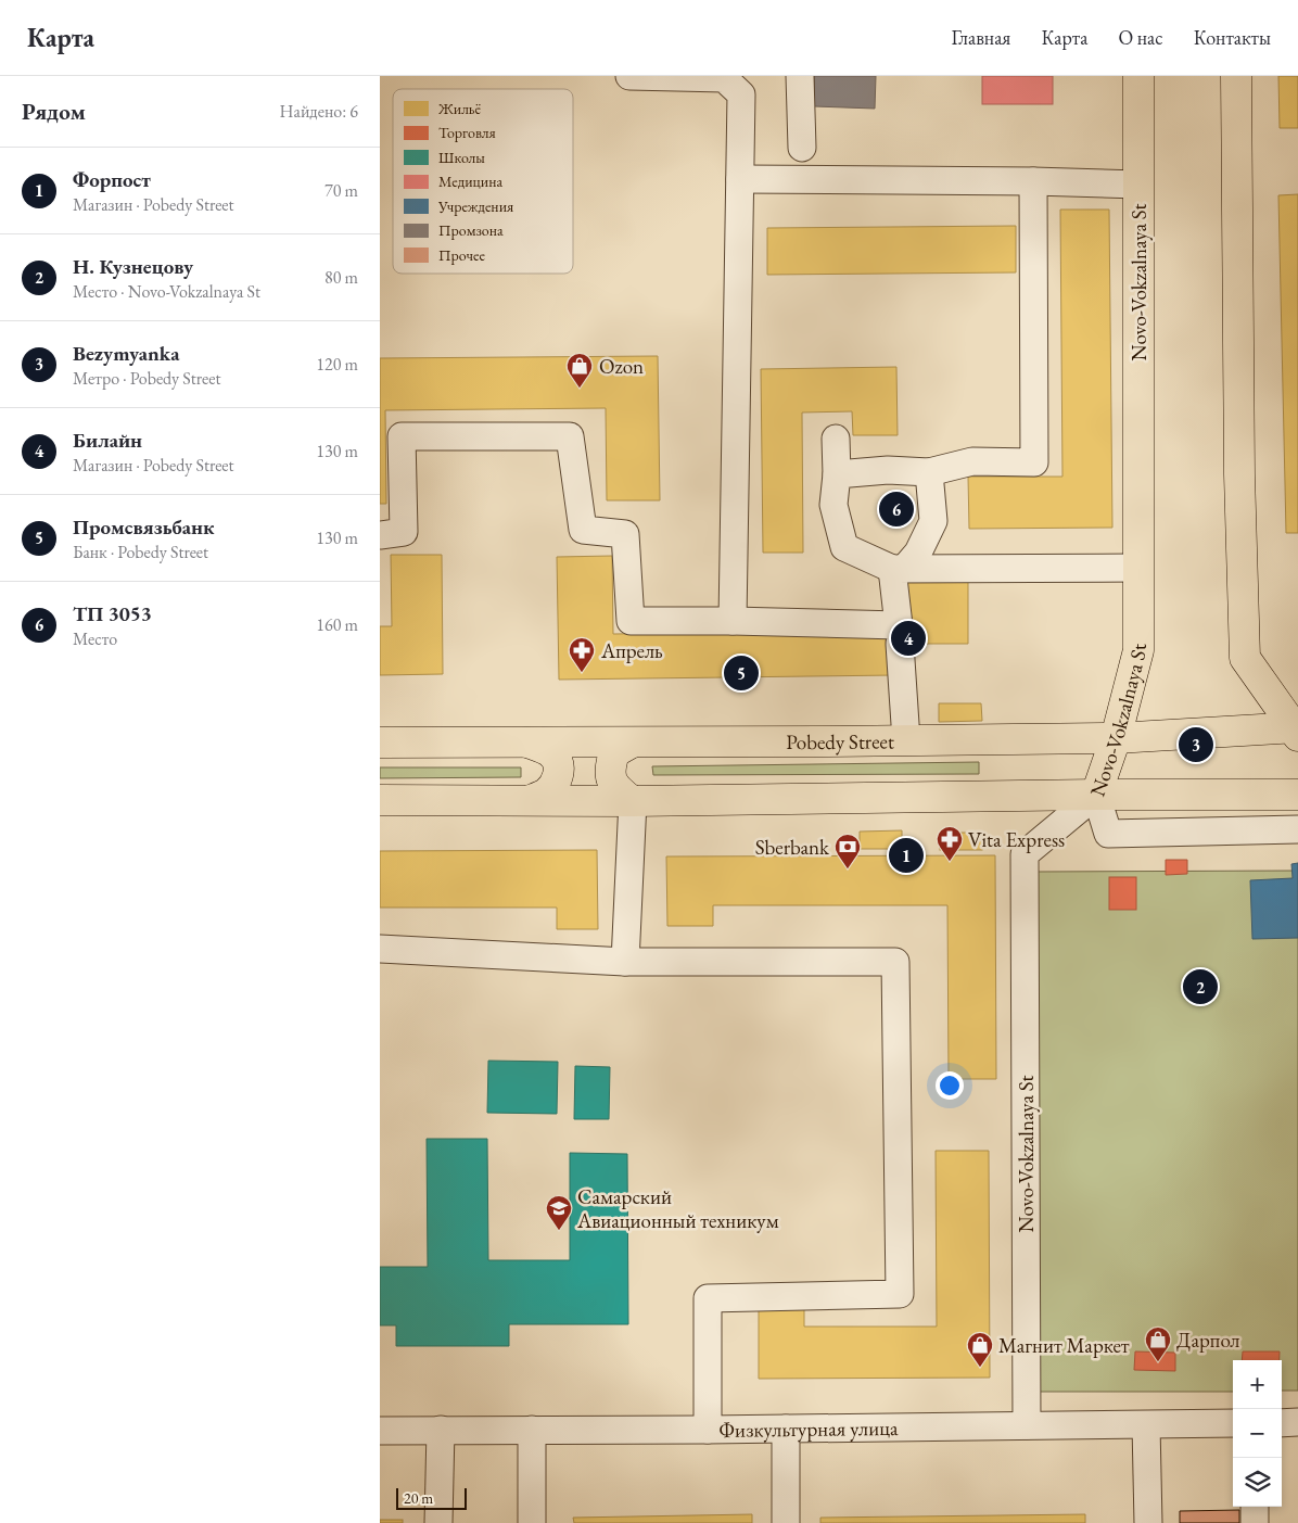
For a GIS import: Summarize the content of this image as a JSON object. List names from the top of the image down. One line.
{"streets":{"main road":["Novo-Vokzalnaya St","Pobedy Street"],"street":["Физкультурная улица"]},"crossings":[["Novo-Vokzalnaya St","Pobedy Street"],["Novo-Vokzalnaya St","Физкультурная улица"]],"places":{"shop":["Ozon","Дарпол","Магнит Маркет"],"pharmacy":["Апрель","Vita Express"],"bank":["Sberbank"],"school or university":["Самарский Авиационный техникум"]},"legend":["Жильё","Торговля","Школы","Медицина","Учреждения","Промзона","Прочее"],"scale_bar":"20 m","page":{"header":"Карта","nav":["Главная","Карта","О нас","Контакты"],"heading":["Рядом","Найдено: 6"],"list":[{"mark":"1","name":"Форпост","note":"Магазин · Pobedy Street","value":"70 m"},{"mark":"2","name":"Н. Кузнецову","note":"Место · Novo-Vokzalnaya St","value":"80 m"},{"mark":"3","name":"Bezymyanka","note":"Метро · Pobedy Street","value":"120 m"},{"mark":"4","name":"Билайн","note":"Магазин · Pobedy Street","value":"130 m"},{"mark":"5","name":"Промсвязьбанк","note":"Банк · Pobedy Street","value":"130 m"},{"mark":"6","name":"ТП 3053","note":"Место","value":"160 m"}],"pins":["6","4","5","3","1","2"],"map_buttons":["+","−"],"scale":"20 m"}}
